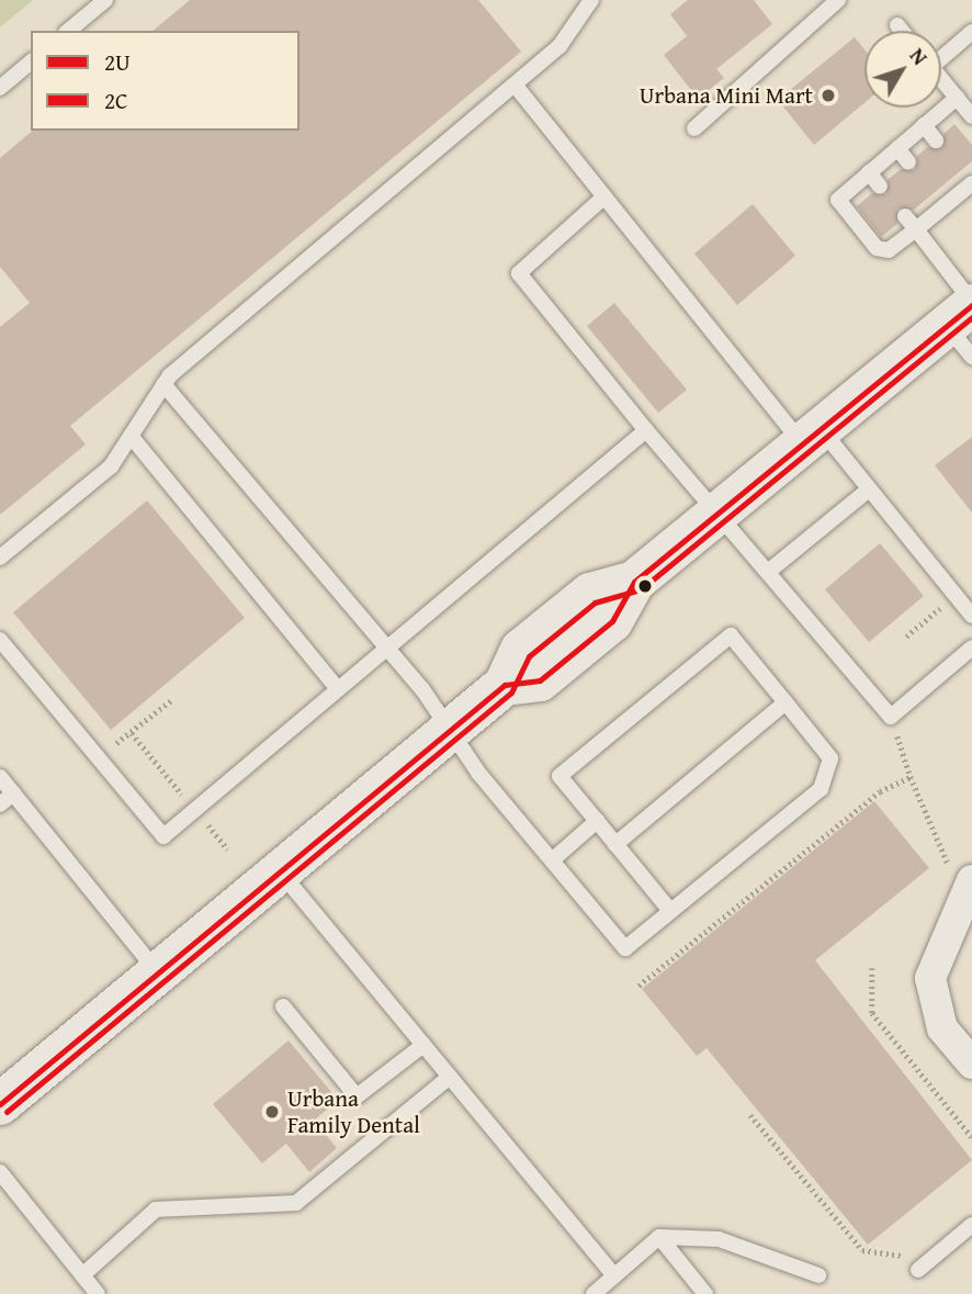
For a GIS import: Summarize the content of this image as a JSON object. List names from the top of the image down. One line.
{"places":["Urbana Mini Mart","Urbana Family Dental"],"lines":["transit line 2U","transit line 2C"],"legend":["2U","2C"],"north":"top right"}
